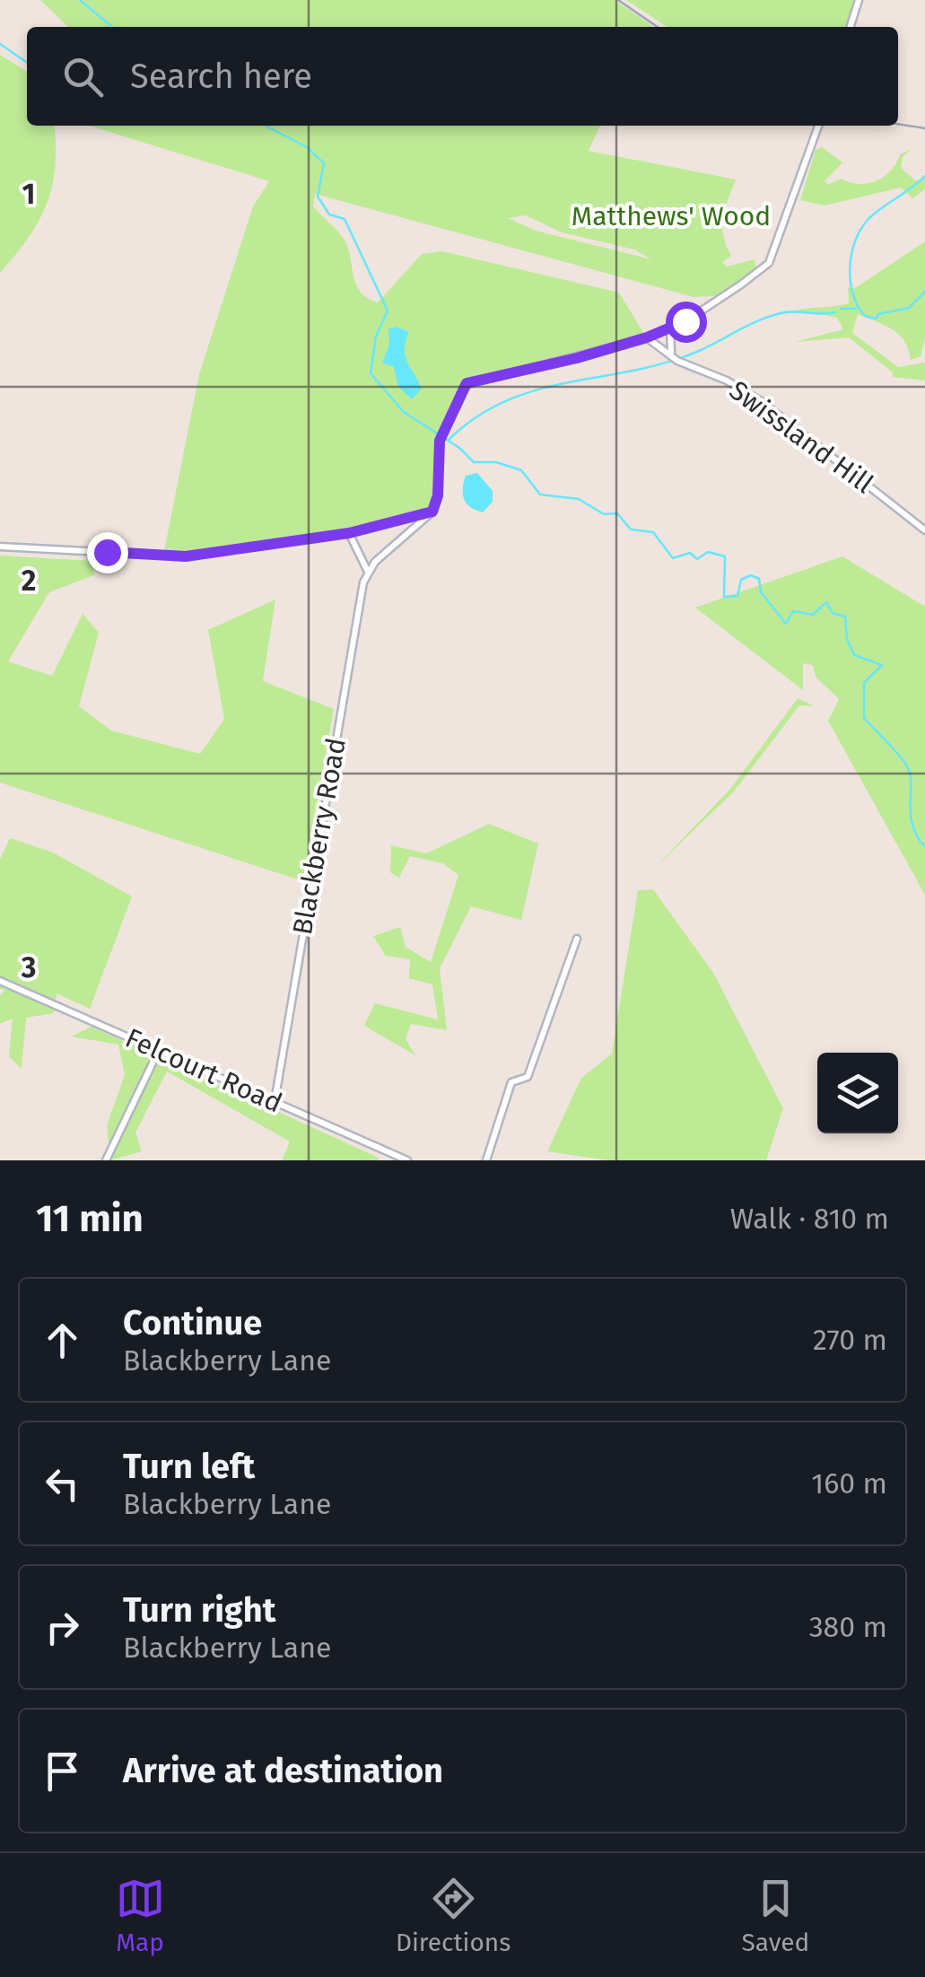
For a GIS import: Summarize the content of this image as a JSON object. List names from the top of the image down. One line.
{"streets":{"street":["Swissland Hill","Blackberry Road","Felcourt Road"]},"crossings":[["Blackberry Road","Felcourt Road"]],"parks":["Matthews' Wood"],"page":{"search":"Search here","heading":["11 min","Walk · 810 m"],"list":[["Continue","Blackberry Lane","270 m"],["Turn left","Blackberry Lane","160 m"],["Turn right","Blackberry Lane","380 m"],"Arrive at destination"],"nav":["Map","Directions","Saved"]},"grid":{"rows":["1","2","3"]}}
